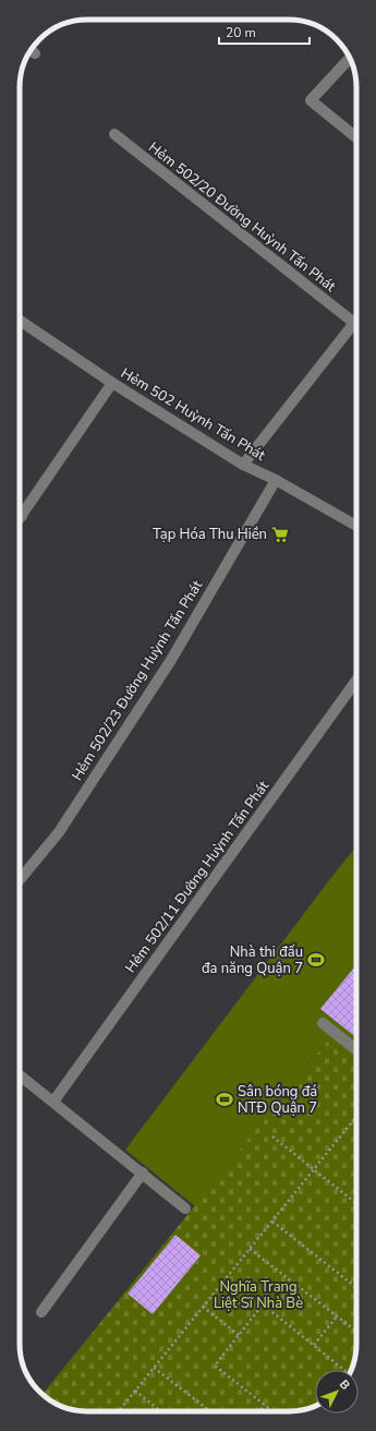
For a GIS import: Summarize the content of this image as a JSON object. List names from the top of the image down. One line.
{"streets":{"street":["Hẻm 502/20 Đường Huỳnh Tấn Phát","Hẻm 502 Huỳnh Tấn Phát","Hẻm 502/23 Đường Huỳnh Tấn Phát","Hẻm 502/11 Đường Huỳnh Tấn Phát"]},"crossings":[["Hẻm 502/20 Đường Huỳnh Tấn Phát","Hẻm 502 Huỳnh Tấn Phát"],["Hẻm 502 Huỳnh Tấn Phát","Hẻm 502/23 Đường Huỳnh Tấn Phát"]],"parks":["Nghĩa Trang Liệt Sĩ Nhà Bè"],"places":{"supermarket":["Tạp Hóa Thu Hiền"],"sports":["Nhà thi đấu đa năng Quận 7","Sân bóng đá NTĐ Quận 7"]},"scale_bar":"20 m","north":"top right"}
